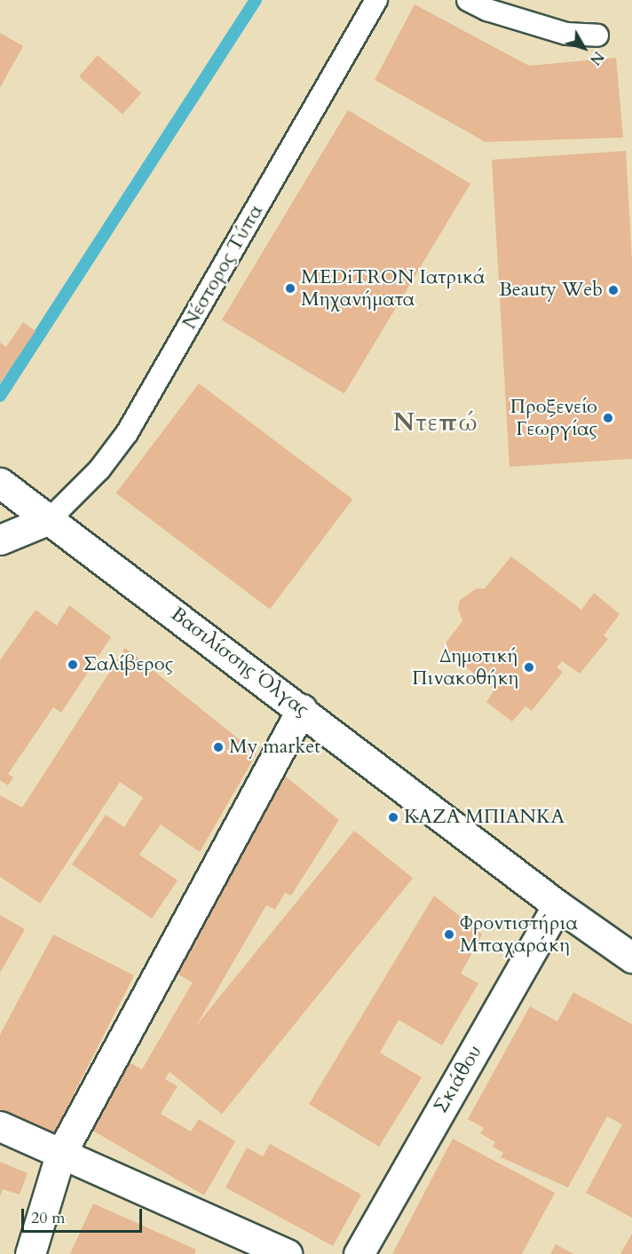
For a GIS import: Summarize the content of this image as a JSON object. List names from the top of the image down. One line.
{"streets":{"street":["Βασιλίσσης Όλγας","Σκιάθου"],"lane":["Νέστορος Τύπα"]},"crossings":[["Νέστορος Τύπα","Βασιλίσσης Όλγας"],["Βασιλίσσης Όλγας","Σκιάθου"]],"districts":["Ντεπώ"],"places":["MEDiTRON Ιατρικά Μηχανήματα","Beauty Web","Προξενείο Γεωργίας","Σαλίβερος","Δημοτική Πινακοθήκη","My market","ΚΑΖΑ ΜΠΙΑΝΚΑ","Φροντιστήρια Μπαχαράκη"],"scale_bar":"20 m","north":"bottom right"}
